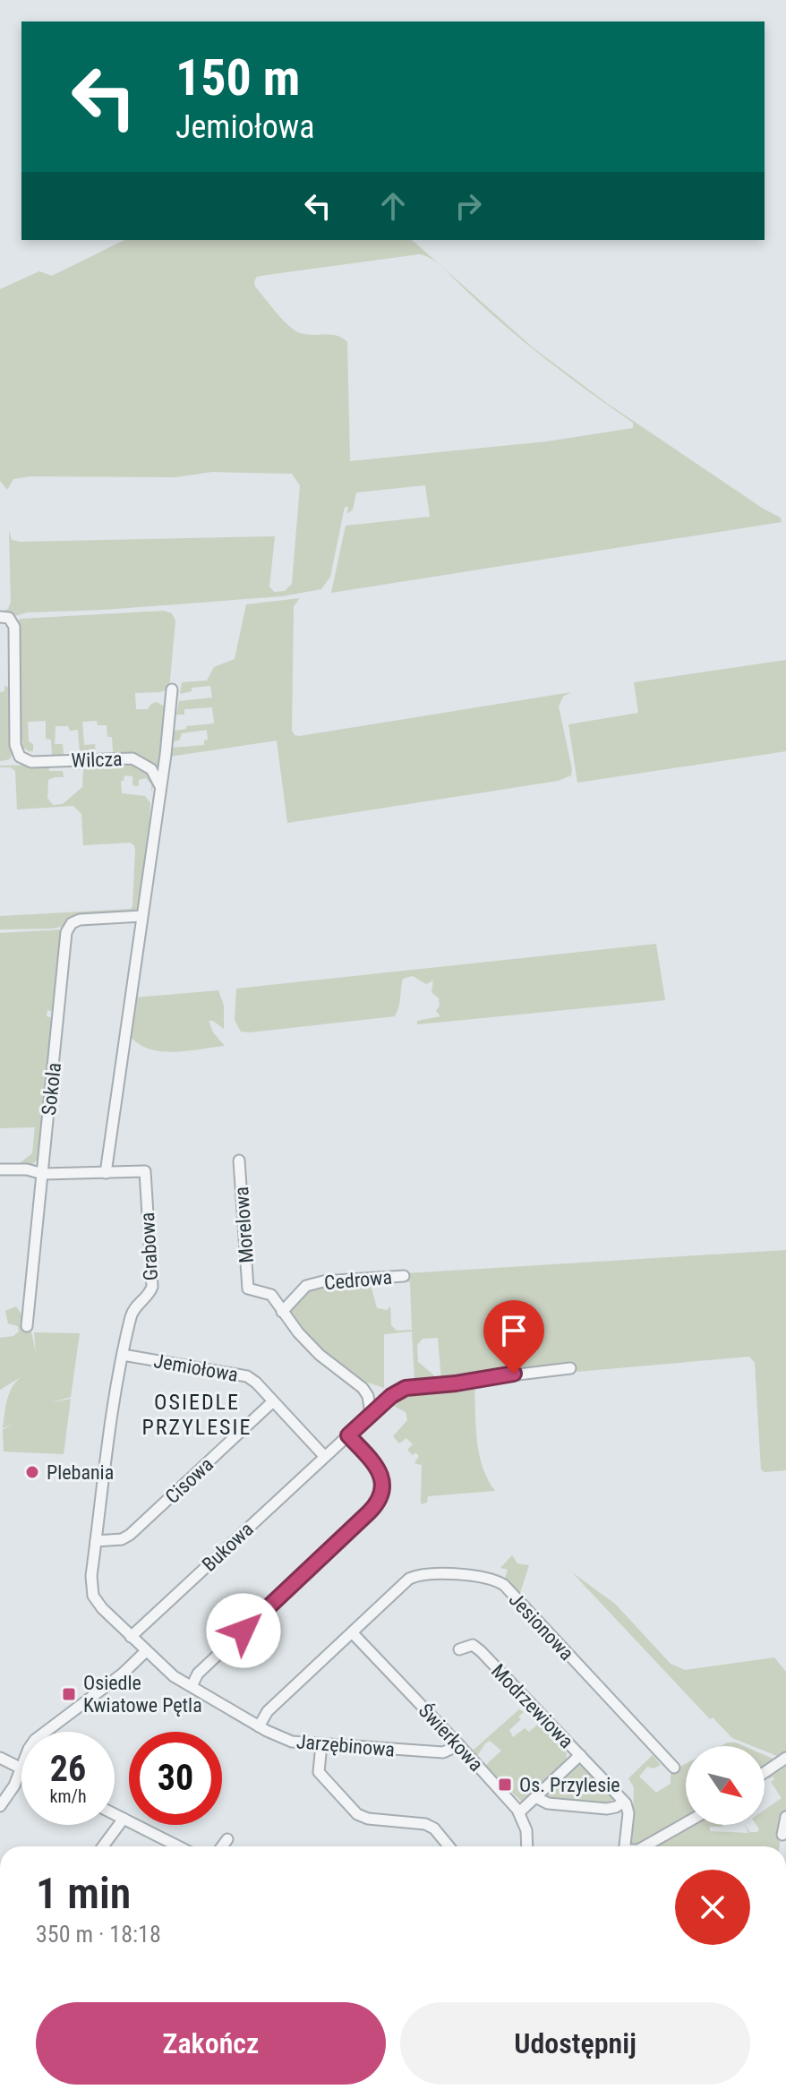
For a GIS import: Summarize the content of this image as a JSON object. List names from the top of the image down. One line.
{"streets":{"street":["Wilcza","Sokola","Morelowa","Grabowa","Cedrowa","Jemiołowa","Cisowa","Bukowa","Jesionowa","Modrzewiowa","Świerkowa","Jarzębinowa"]},"crossings":[["Morelowa","Cedrowa"],["Grabowa","Jarzębinowa"],["Jemiołowa","Cisowa"],["Jemiołowa","Bukowa"],["Jemiołowa","Jarzębinowa"],["Cisowa","Jarzębinowa"],["Bukowa","Jarzębinowa"],["Jesionowa","Świerkowa"],["Jesionowa","Jarzębinowa"],["Świerkowa","Jarzębinowa"]],"districts":["OSIEDLE PRZYLESIE"],"places":{"other":["Plebania"],"transit":["Osiedle Kwiatowe Pętla","Os. Przylesie"]},"north":"bottom right","page":{"turn":["150 m","Jemiołowa"],"speed":"26 km/h","limit":"30","heading":["1 min","350 m · 18:18"],"buttons":["Zakończ","Udostępnij"]}}
